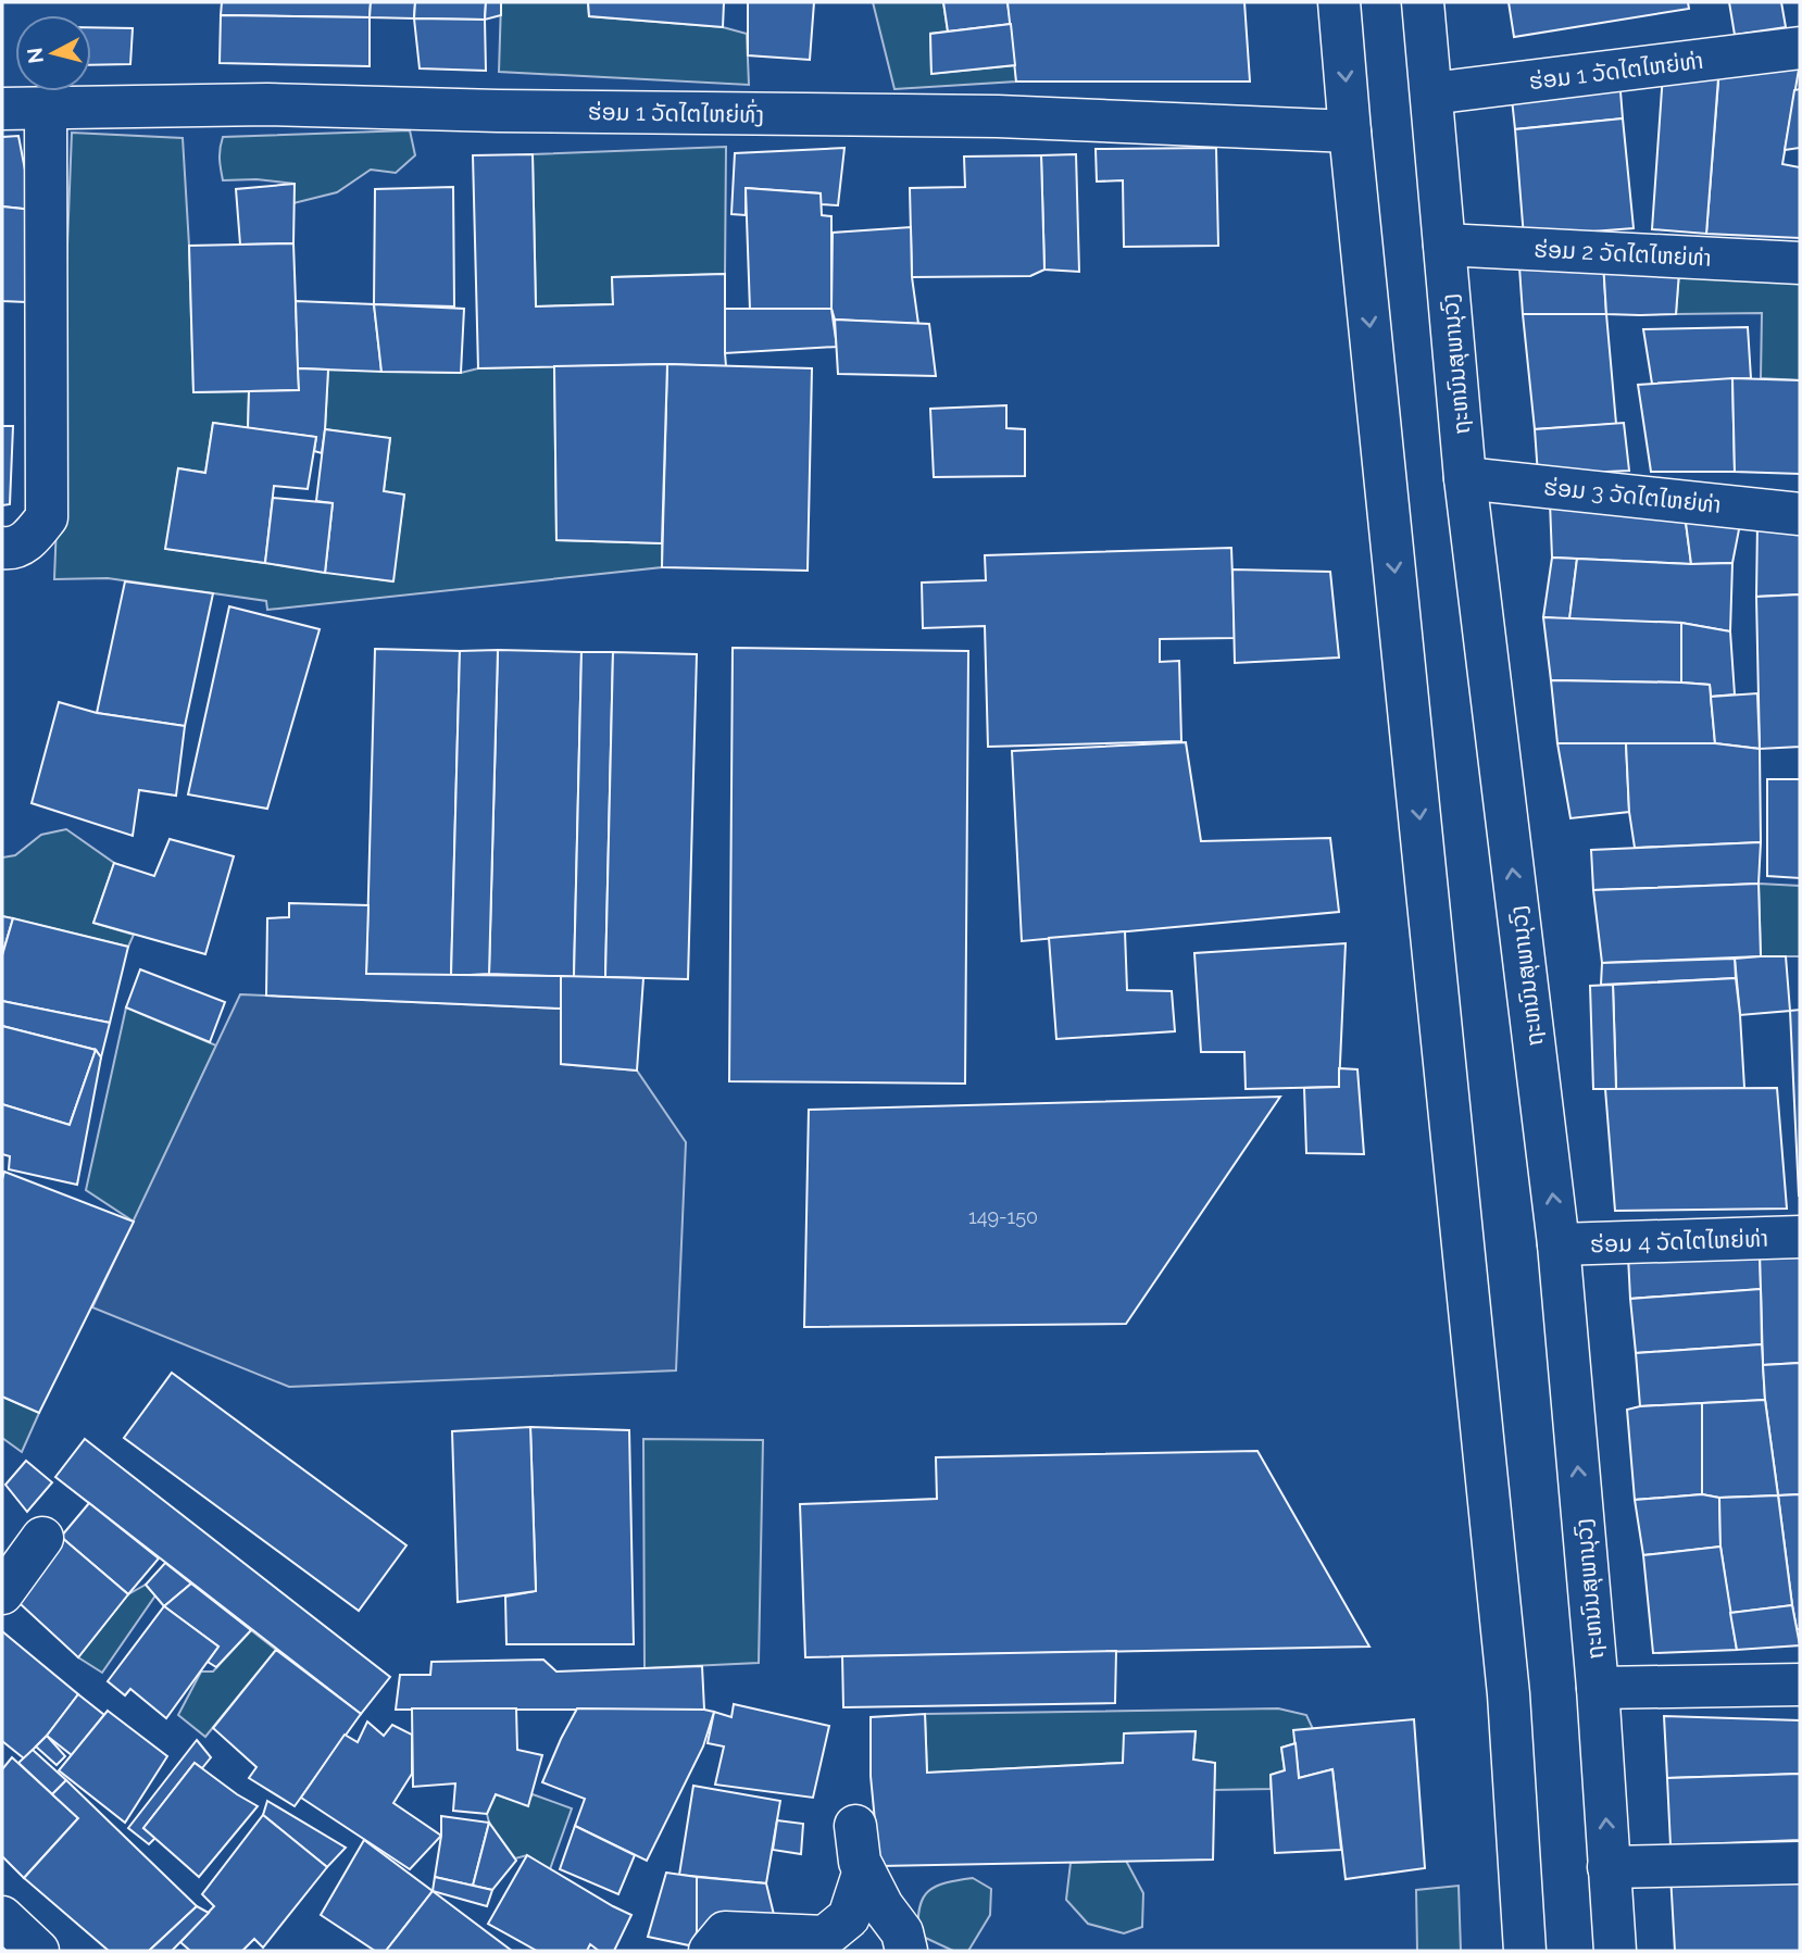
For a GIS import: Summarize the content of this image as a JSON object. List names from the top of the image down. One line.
{"streets":{"main road":["ຮ່ອມ 1 ວັດໄຕໄຫຍ່ທ່າ","ຮ່ອມ 1 ວັດໄຕໄຫຍ່ທົ່ງ","ຮ່ອມ 2 ວັດໄຕໄຫຍ່ທ່າ","ຖະຫນົນສຸພານຸວົງ","ຮ່ອມ 3 ວັດໄຕໄຫຍ່ທ່າ","ຮ່ອມ 4 ວັດໄຕໄຫຍ່ທ່າ"]},"crossings":[["ຮ່ອມ 1 ວັດໄຕໄຫຍ່ທ່າ","ຖະຫນົນສຸພານຸວົງ"],["ຮ່ອມ 2 ວັດໄຕໄຫຍ່ທ່າ","ຖະຫນົນສຸພານຸວົງ"],["ຖະຫນົນສຸພານຸວົງ","ຮ່ອມ 3 ວັດໄຕໄຫຍ່ທ່າ"],["ຖະຫນົນສຸພານຸວົງ","ຮ່ອມ 4 ວັດໄຕໄຫຍ່ທ່າ"]],"house_numbers":["149-150"],"north":"left"}
